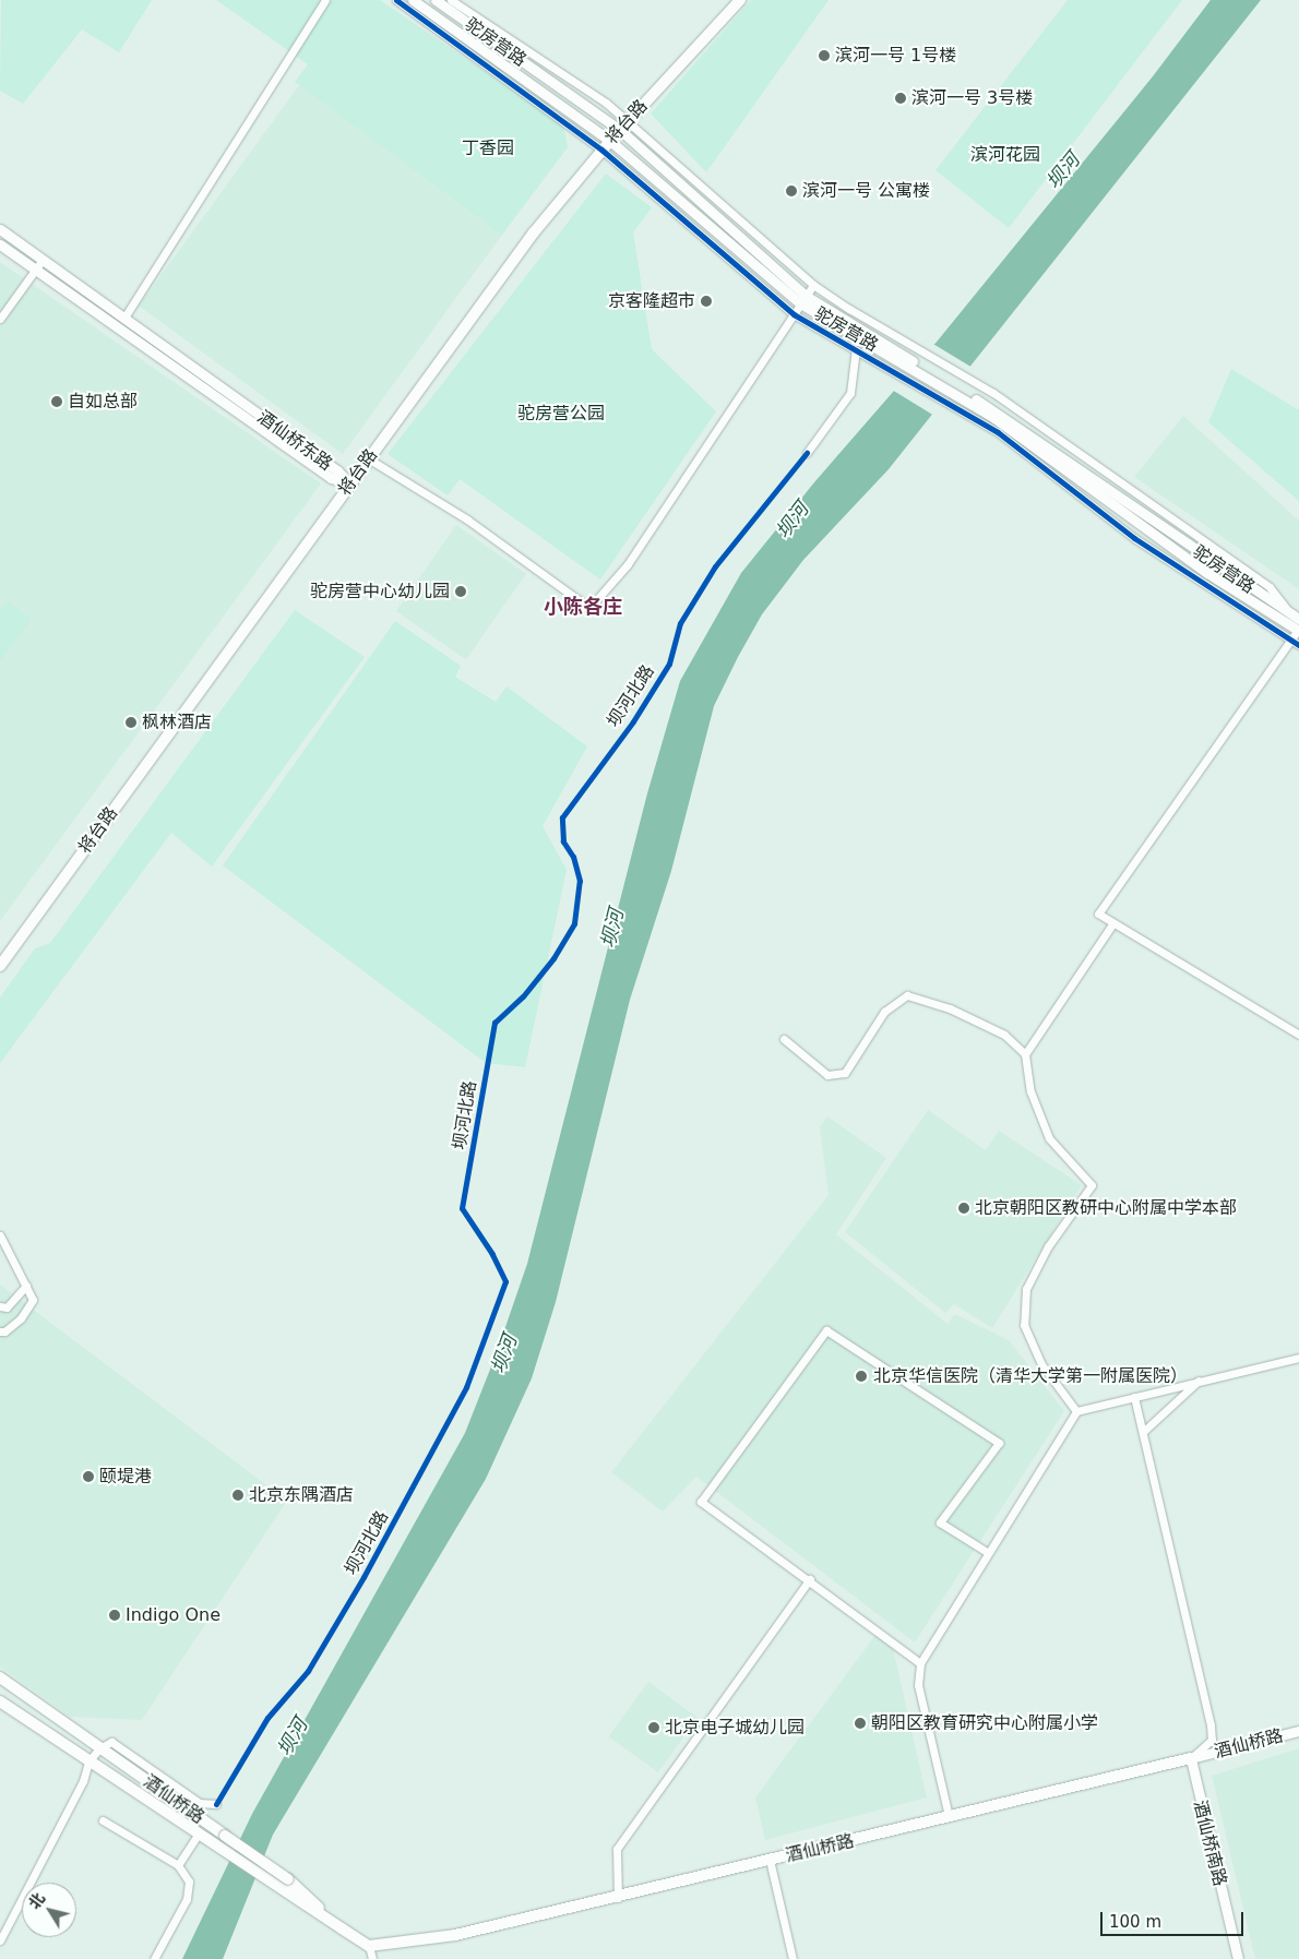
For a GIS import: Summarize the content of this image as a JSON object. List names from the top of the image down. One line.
{"streets":{"main road":["将台路","酒仙桥路"],"street":["驼房营路","酒仙桥东路","酒仙桥南路"],"cycle path":["坝河北路"]},"crossings":[["驼房营路","将台路"],["将台路","酒仙桥东路"],["酒仙桥路","酒仙桥南路"]],"districts":["小陈各庄"],"water":["坝河"],"parks":["丁香园","滨河花园","驼房营公园"],"places":["滨河一号 1号楼","滨河一号 3号楼","滨河一号 公寓楼","京客隆超市","自如总部","驼房营中心幼儿园","枫林酒店","北京朝阳区教研中心附属中学本部","北京华信医院（清华大学第一附属医院）","颐堤港","北京东隅酒店","Indigo One","朝阳区教育研究中心附属小学","北京电子城幼儿园"],"scale_bar":"100 m","north":"top left"}
